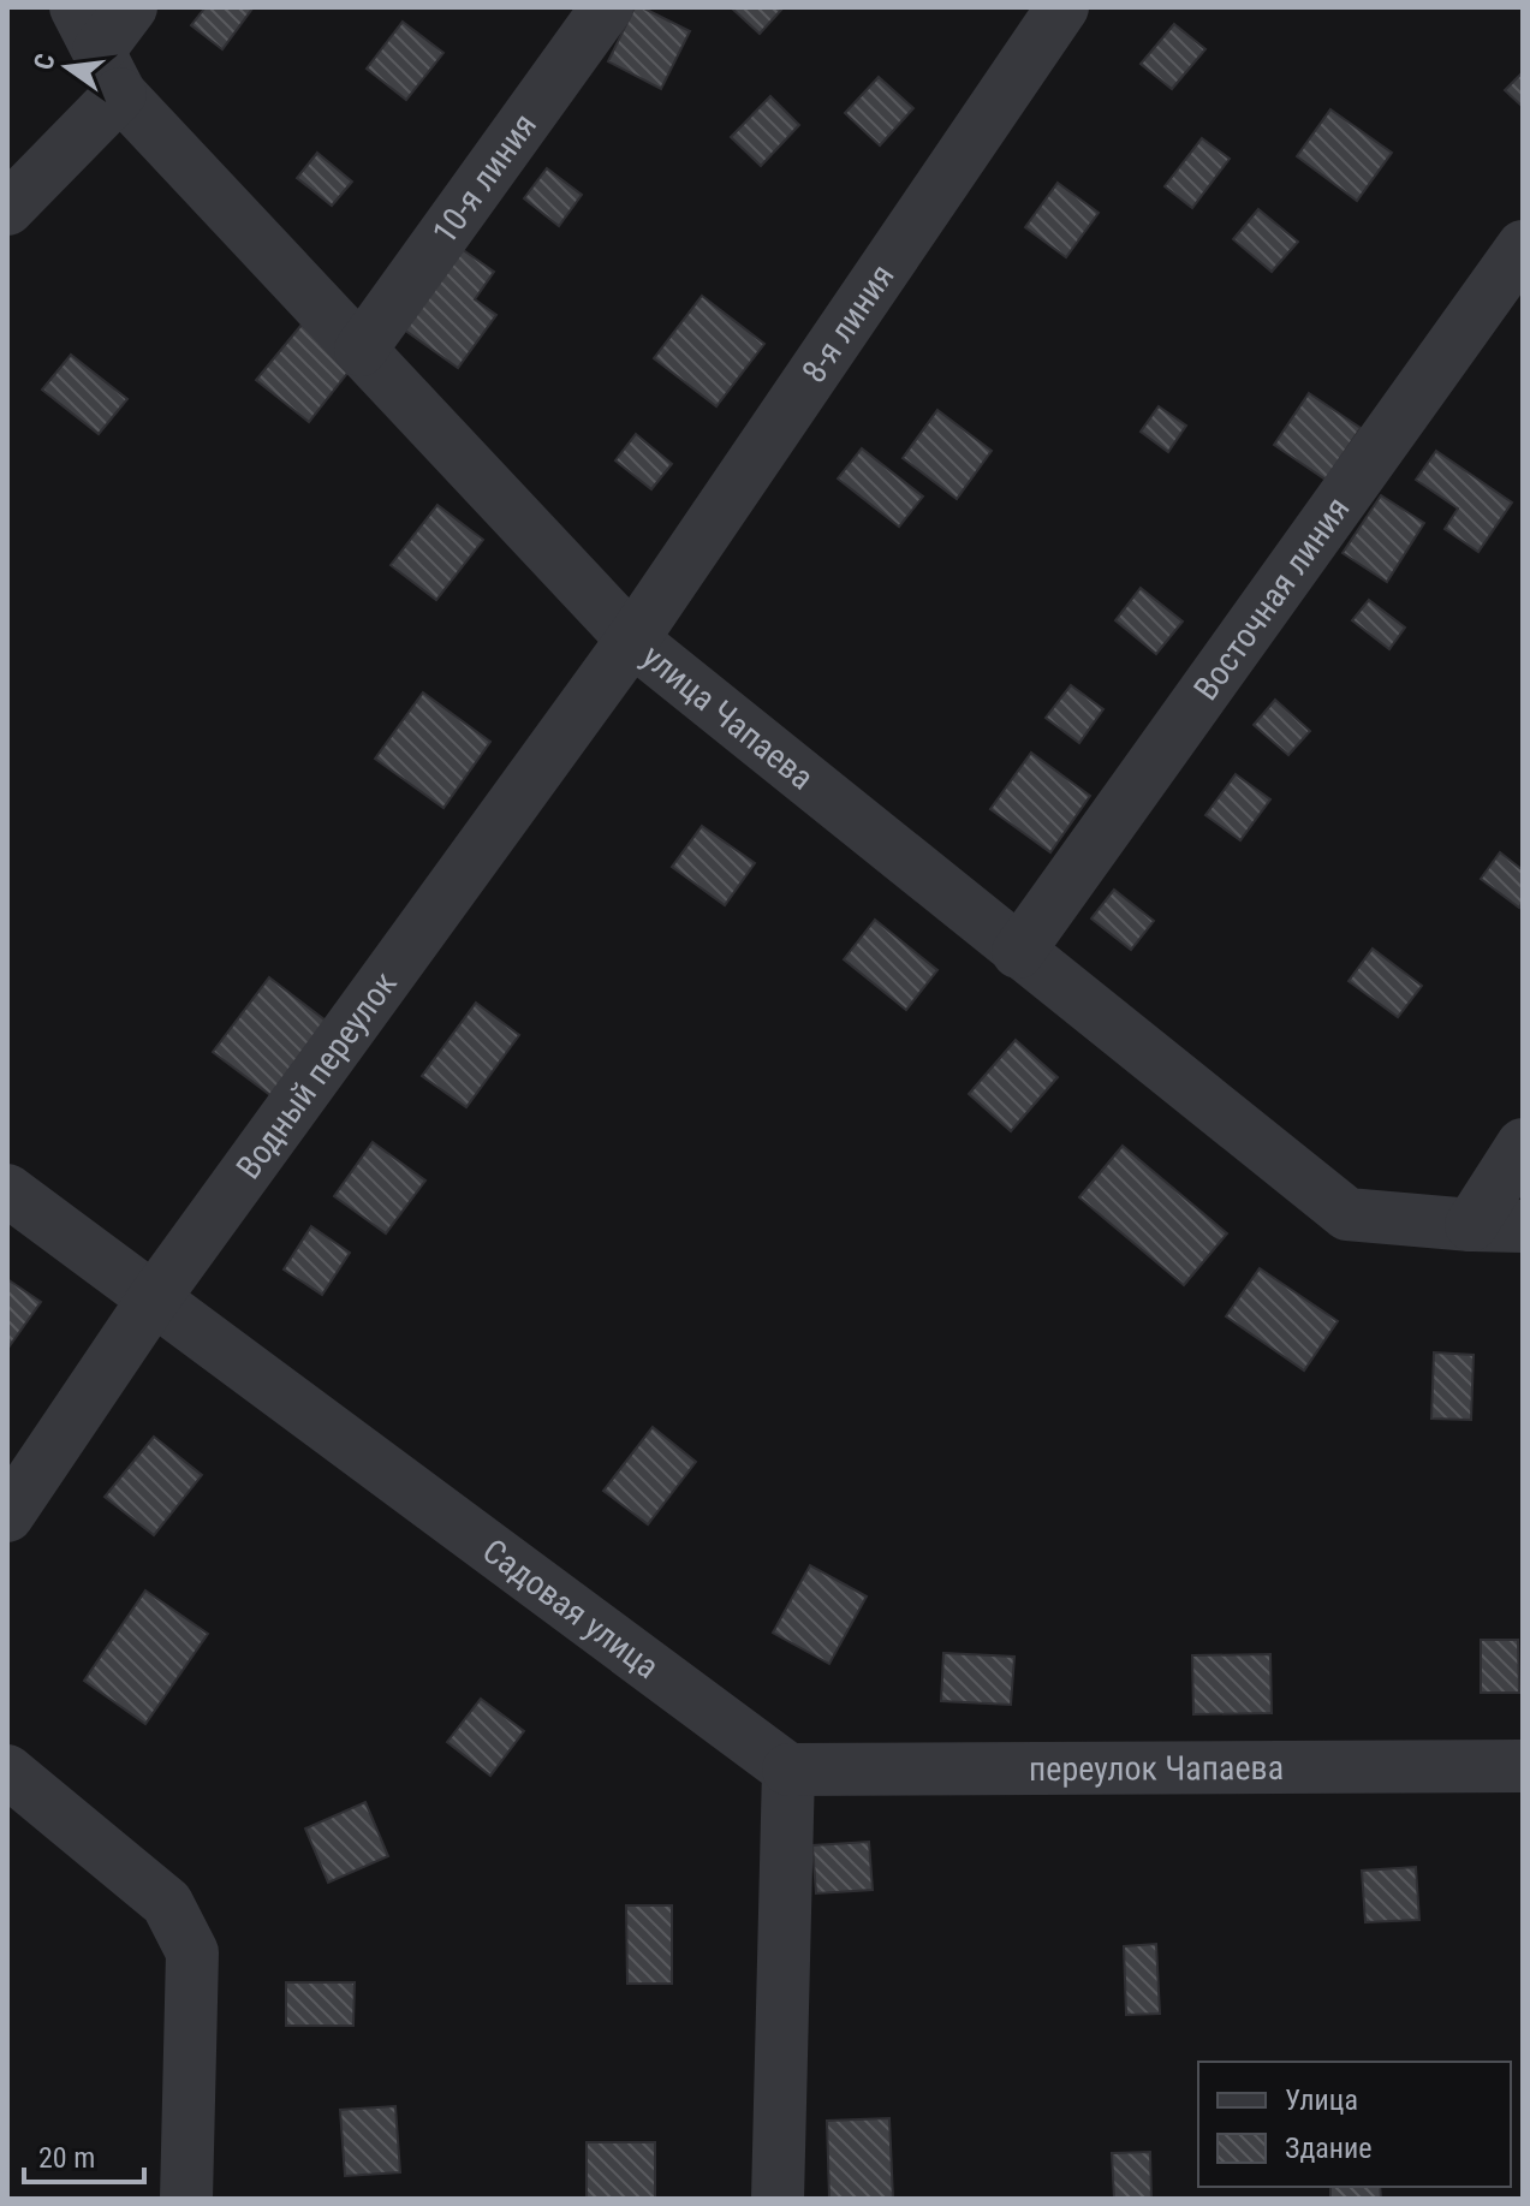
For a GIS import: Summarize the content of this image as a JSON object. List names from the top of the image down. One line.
{"streets":{"street":["10-я линия","8-я линия","Восточная линия","улица Чапаева","Водный переулок","Садовая улица","переулок Чапаева"]},"crossings":[["10-я линия","улица Чапаева"],["8-я линия","улица Чапаева"],["8-я линия","Водный переулок"],["Восточная линия","улица Чапаева"],["улица Чапаева","Водный переулок"],["Водный переулок","Садовая улица"],["Садовая улица","переулок Чапаева"]],"legend":["Улица","Здание"],"scale_bar":"20 m","north":"left"}
